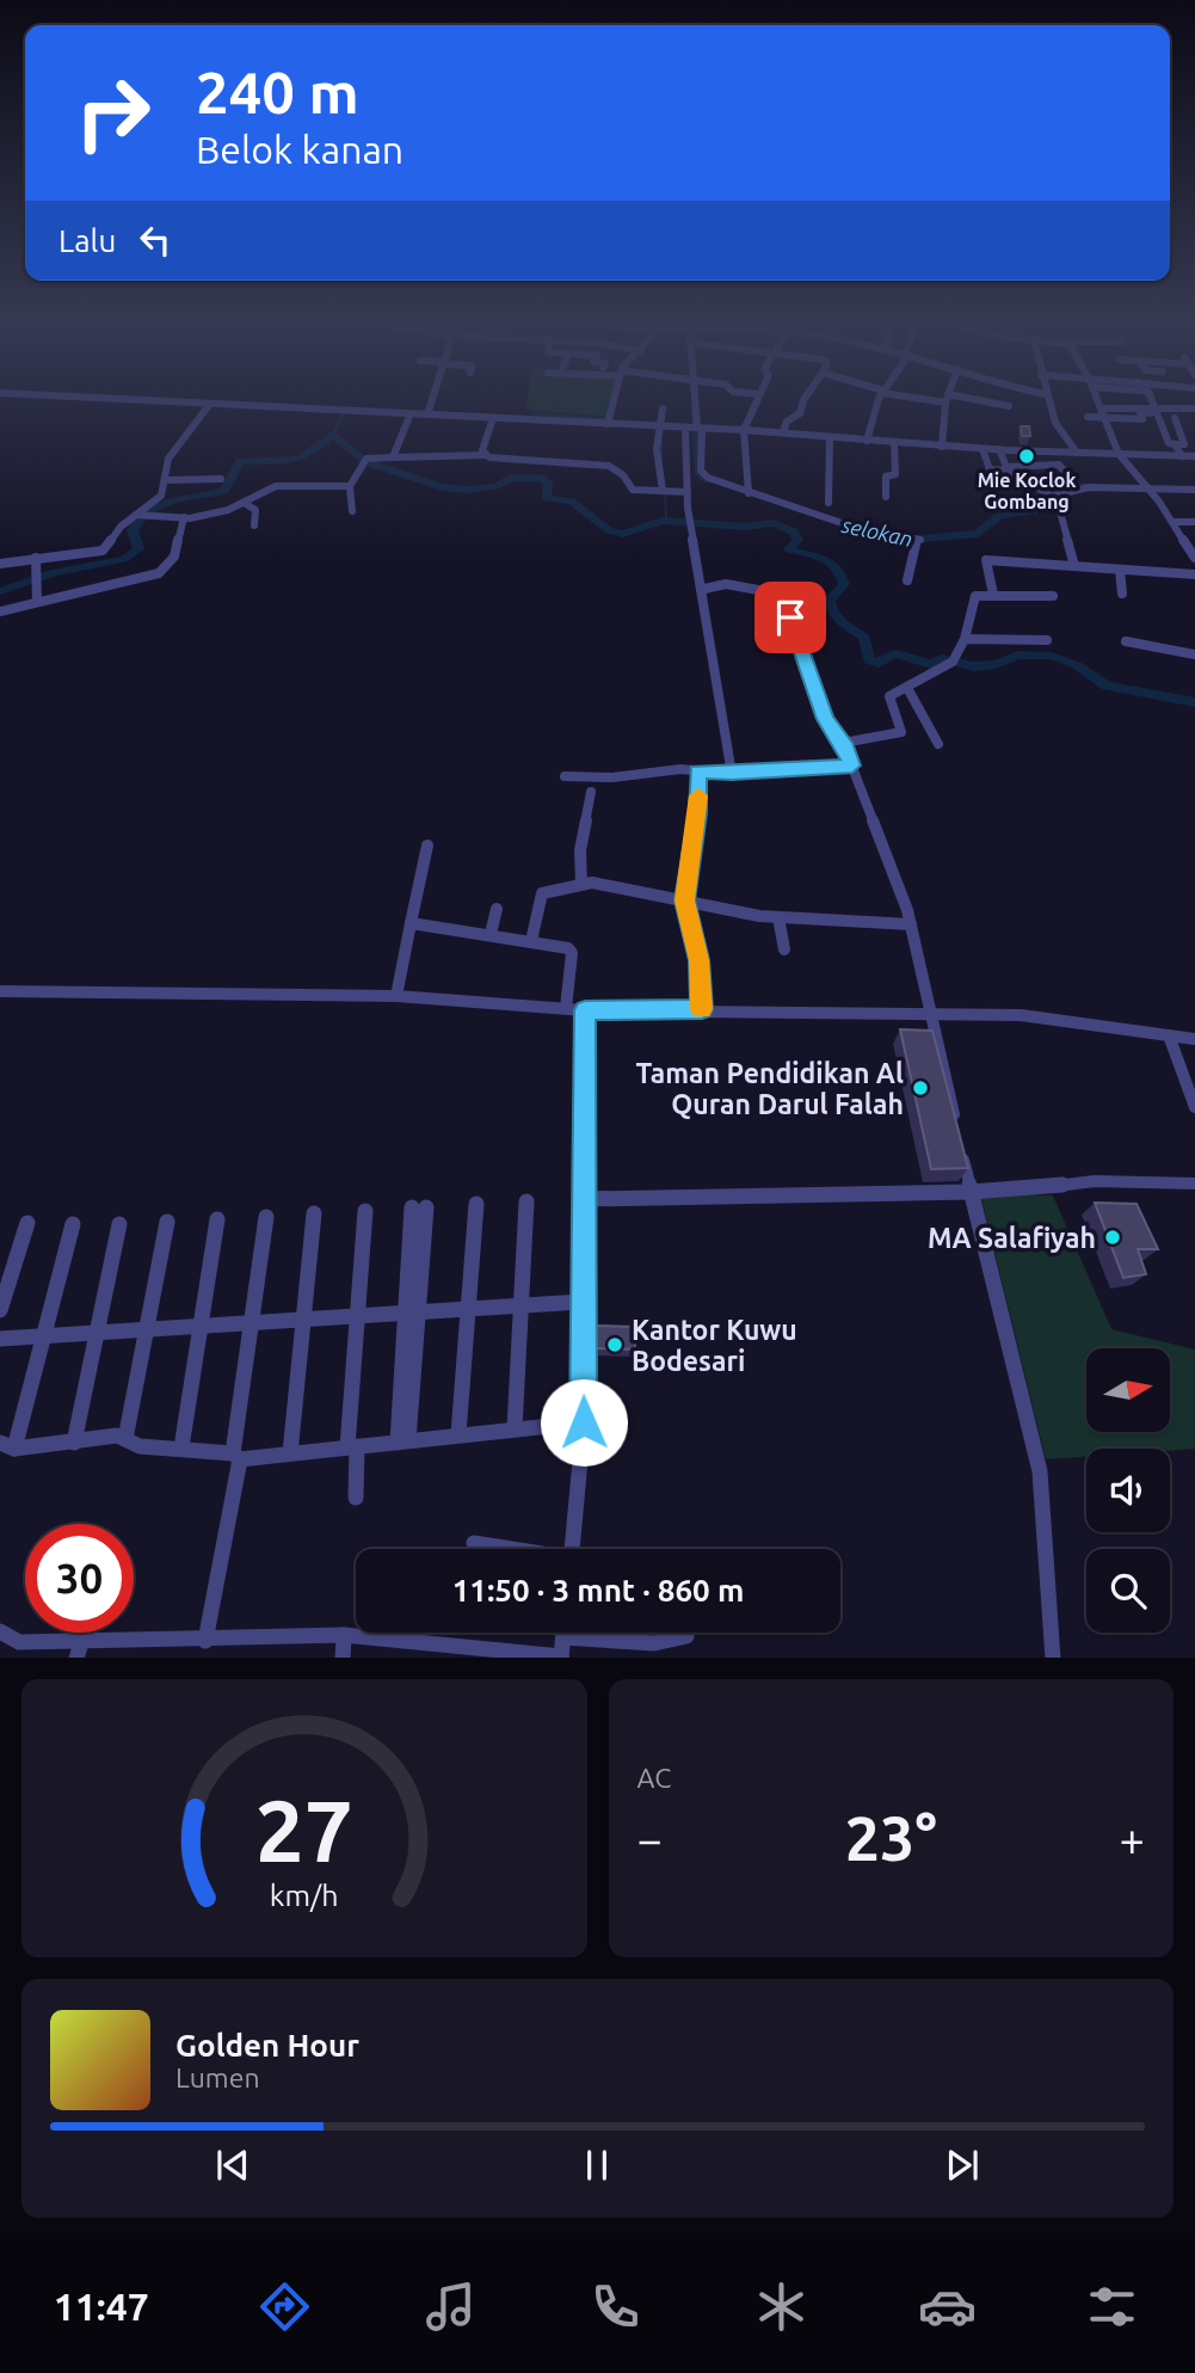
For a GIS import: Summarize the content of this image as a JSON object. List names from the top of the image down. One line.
{"water":["selokan"],"places":["Mie Koclok Gombang","Taman Pendidikan Al Quran Darul Falah","MA Salafiyah","Kantor Kuwu Bodesari"],"north":"right","page":{"turn":["240 m","Belok kanan"],"then":"Lalu","limit":"30","trip":"11:50 · 3 mnt · 860 m","tile":"AC","heat":["−","23°","+"],"song":["Golden Hour","Lumen"],"tabs":"11:47","gauge":["27","km/h"]}}
